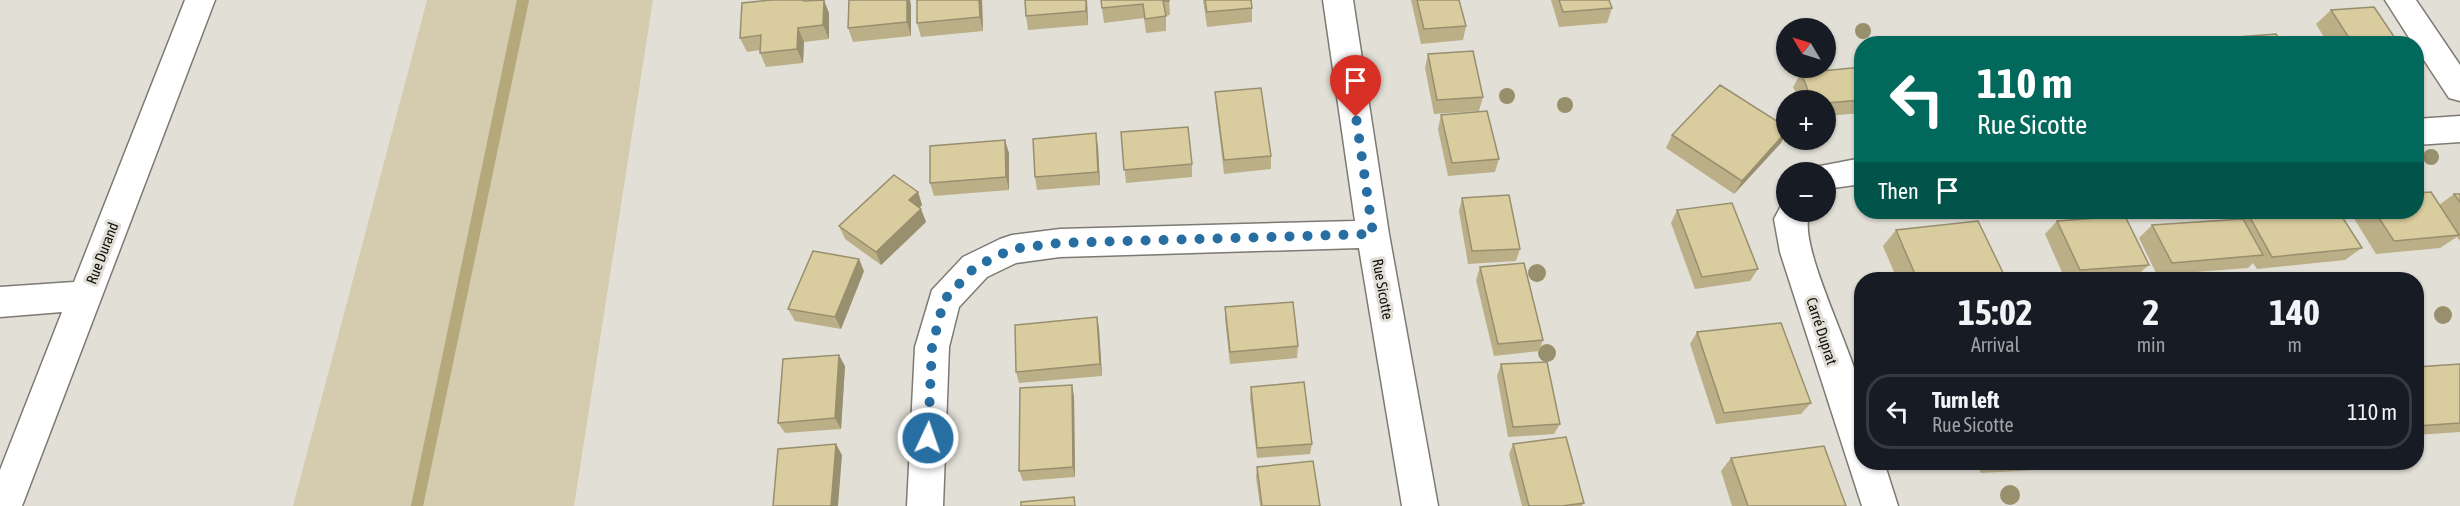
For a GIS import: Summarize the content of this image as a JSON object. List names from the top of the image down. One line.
{"streets":{"street":["Rue Durand","Rue Sicotte","Carré Duprat"]},"north":"top left","page":{"map_buttons":["+","−"],"turn":["110 m","Rue Sicotte"],"then":"Then","eta":["15:02","Arrival","2","min","140","m"],"list":[{"name":"Turn left","note":"Rue Sicotte","value":"110 m"}]}}
